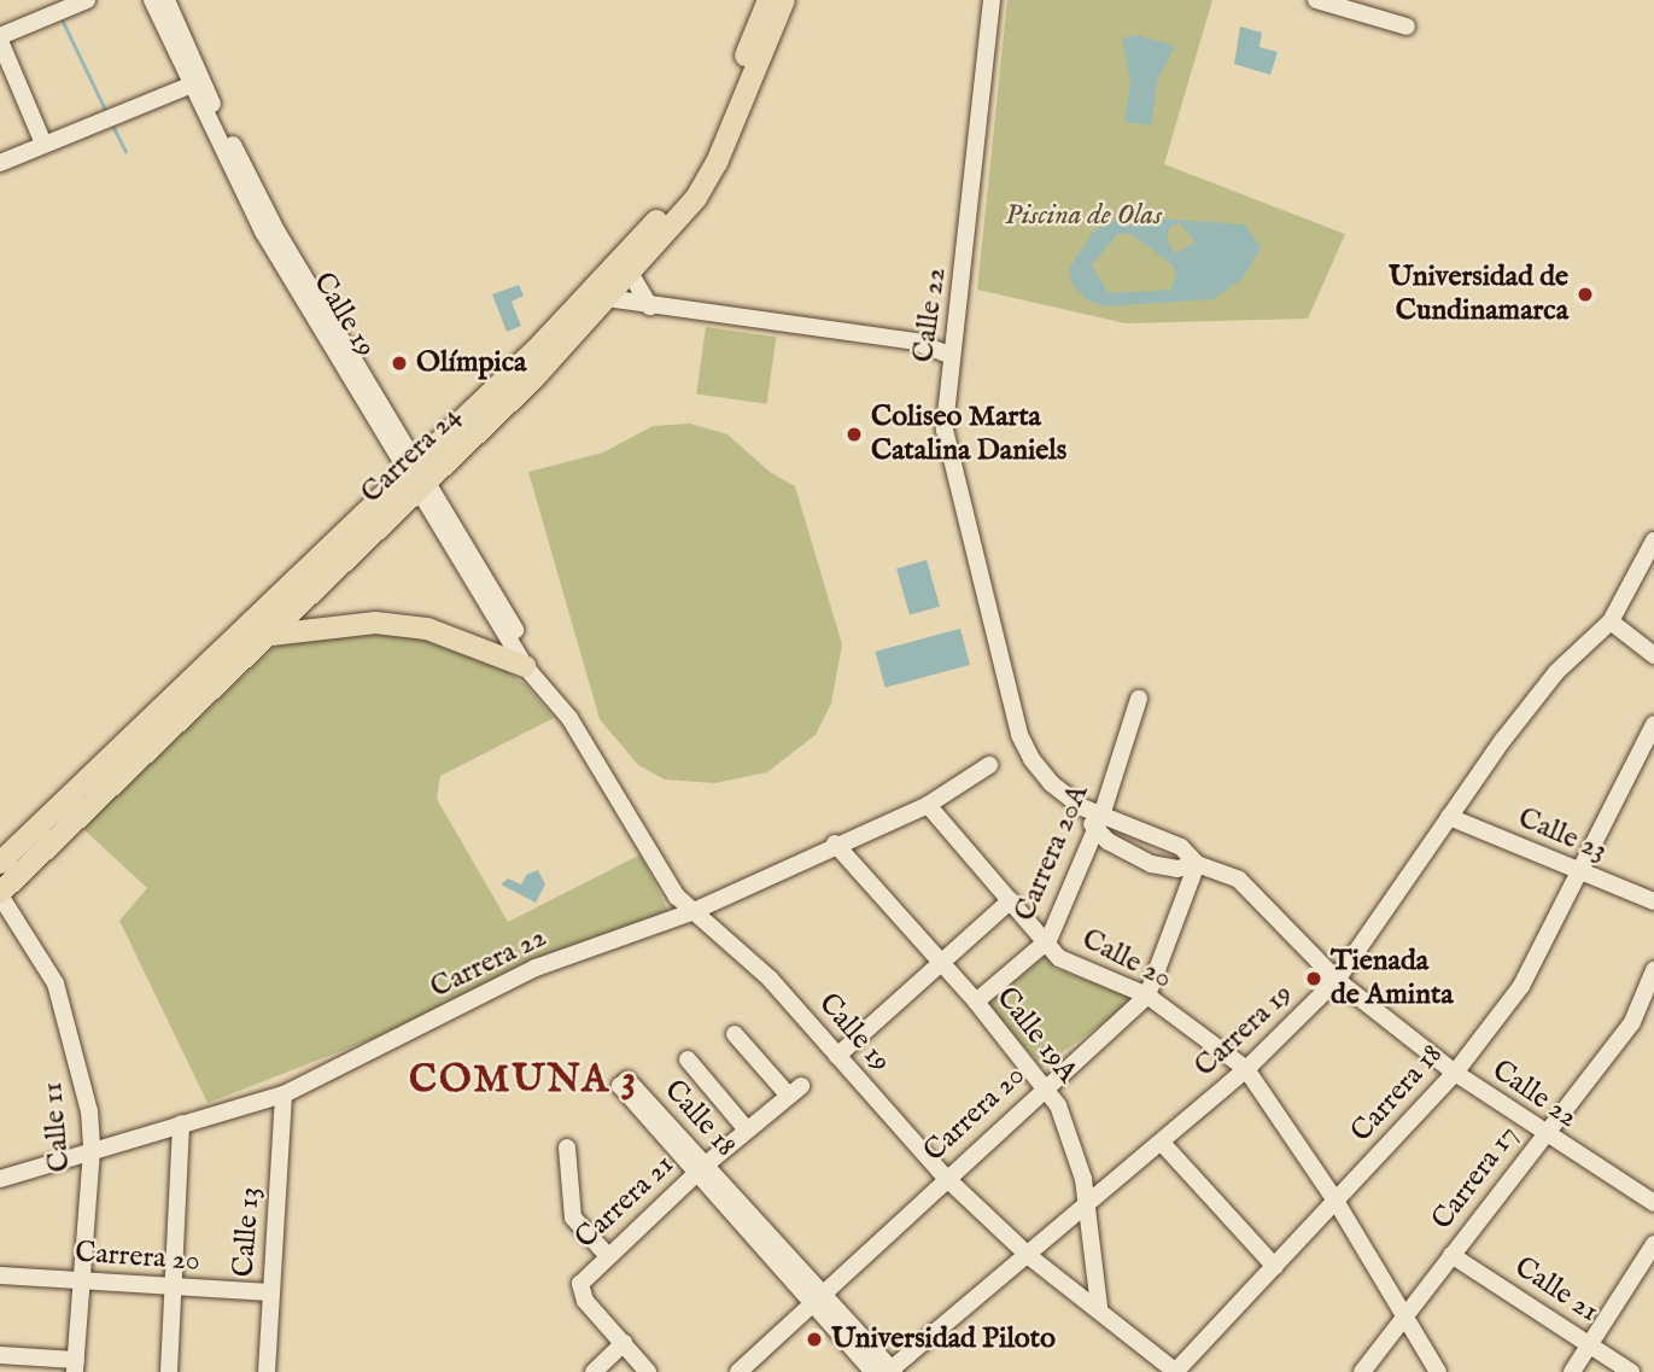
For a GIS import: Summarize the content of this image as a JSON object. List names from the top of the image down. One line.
{"streets":{"main road":["Carrera 24"],"street":["Calle 19","Calle 22","Calle 23","Carrera 20A","Calle 20","Carrera 22","Carrera 19","Calle 19A","Carrera 18","Carrera 20","Calle 18","Calle 11","Carrera 17","Carrera 21","Calle 13","Calle 21"]},"crossings":[["Calle 19","Carrera 24"],["Calle 19","Carrera 22"],["Calle 19","Carrera 19"],["Calle 19","Calle 19A"],["Calle 19","Carrera 18"],["Calle 19","Carrera 20"],["Calle 22","Carrera 20A"],["Calle 22","Carrera 19"],["Calle 22","Carrera 18"],["Calle 22","Carrera 20"],["Calle 22","Carrera 17"],["Carrera 24","Calle 11"],["Calle 23","Carrera 19"],["Calle 23","Carrera 18"],["Carrera 20A","Calle 20"],["Carrera 20A","Calle 19A"],["Calle 20","Carrera 22"],["Calle 20","Carrera 19"],["Calle 20","Carrera 18"],["Calle 20","Carrera 20"],["Calle 20","Carrera 17"],["Carrera 22","Calle 19A"],["Carrera 22","Calle 11"],["Carrera 22","Calle 13"],["Carrera 19","Calle 19A"],["Carrera 19","Calle 18"],["Calle 19A","Carrera 20"],["Carrera 20","Calle 18"],["Carrera 20","Calle 11"],["Carrera 20","Calle 13"],["Calle 18","Carrera 21"],["Carrera 17","Calle 21"]],"districts":["COMUNA 3"],"parks":["Piscina de Olas"],"places":["Universidad de Cundinamarca","Olímpica","Coliseo Marta Catalina Daniels","Tienada de Aminta","Universidad Piloto"]}
